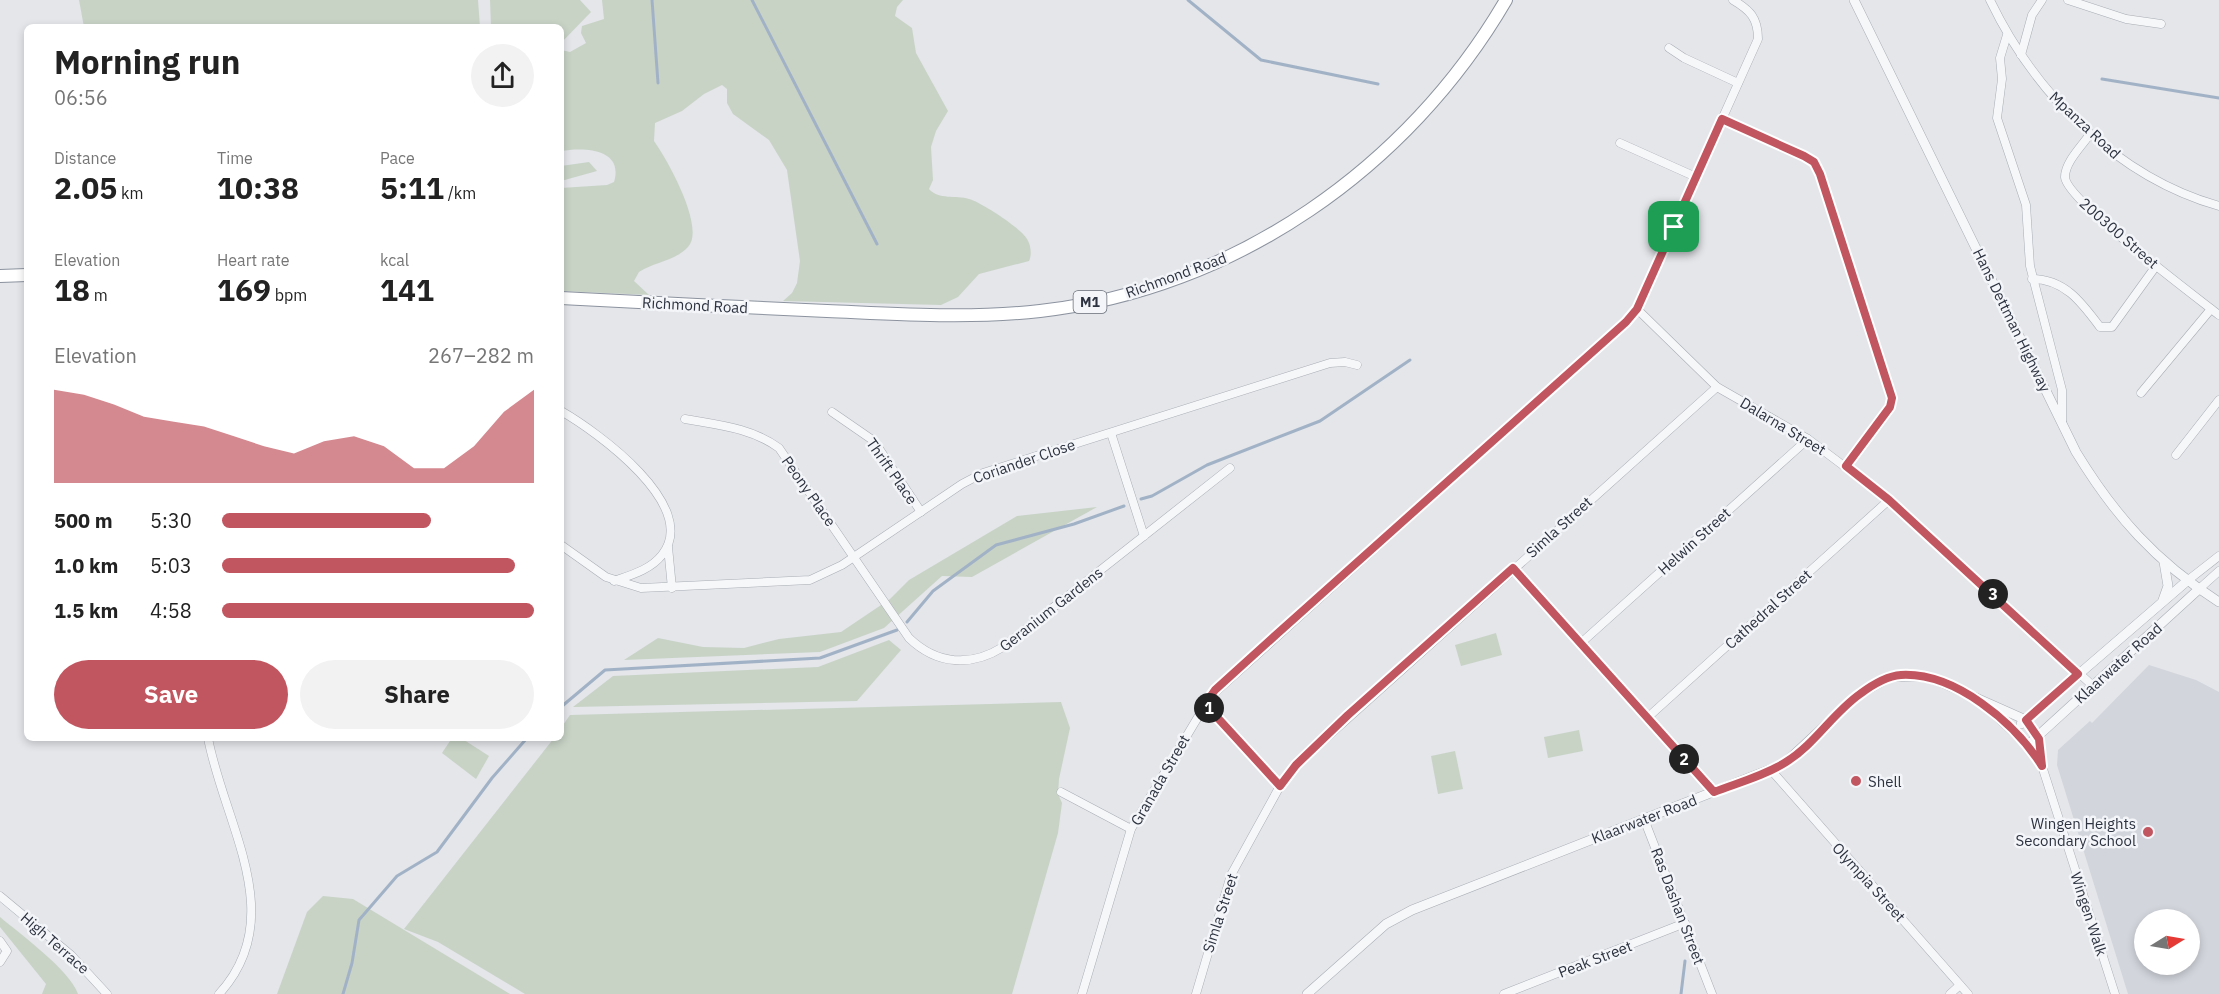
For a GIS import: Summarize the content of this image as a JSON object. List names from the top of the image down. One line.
{"streets":{"highway":["Richmond Road","M1"],"street":["Mpanza Road","200300 Street","Hans Dettman Highway","Dalarna Street","Coriander Close","Thrift Place","Peony Place","Simla Street","Helwin Street","Geranium Gardens","Cathedral Street","Klaarwater Road","Granada Street","Olympia Street","Ras Dashan Street","Wingen Walk","High Terrace","Peak Street"]},"crossings":[["Mpanza Road","200300 Street"],["Hans Dettman Highway","Klaarwater Road"],["Dalarna Street","Simla Street"],["Dalarna Street","Helwin Street"],["Dalarna Street","Cathedral Street"],["Dalarna Street","Klaarwater Road"],["Dalarna Street","Granada Street"],["Coriander Close","Thrift Place"],["Coriander Close","Peony Place"],["Coriander Close","Geranium Gardens"],["Peony Place","Geranium Gardens"],["Klaarwater Road","Olympia Street"],["Klaarwater Road","Ras Dashan Street"],["Klaarwater Road","Wingen Walk"],["Ras Dashan Street","Peak Street"]],"places":["Shell","Wingen Heights Secondary School"],"north":"right","page":{"heading":["Morning run","06:56"],"stats":[["Distance","2.05 km"],["Time","10:38"],["Pace","5:11 /km"],["Elevation","18 m"],["Heart rate","169 bpm"],["kcal","141"]],"chart":["Elevation","267–282 m"],"list":[{"name":"500 m","note":"5:30"},{"name":"1.0 km","note":"5:03"},{"name":"1.5 km","note":"4:58"}],"pins":["3","1","2"],"buttons":["Save","Share"]}}
